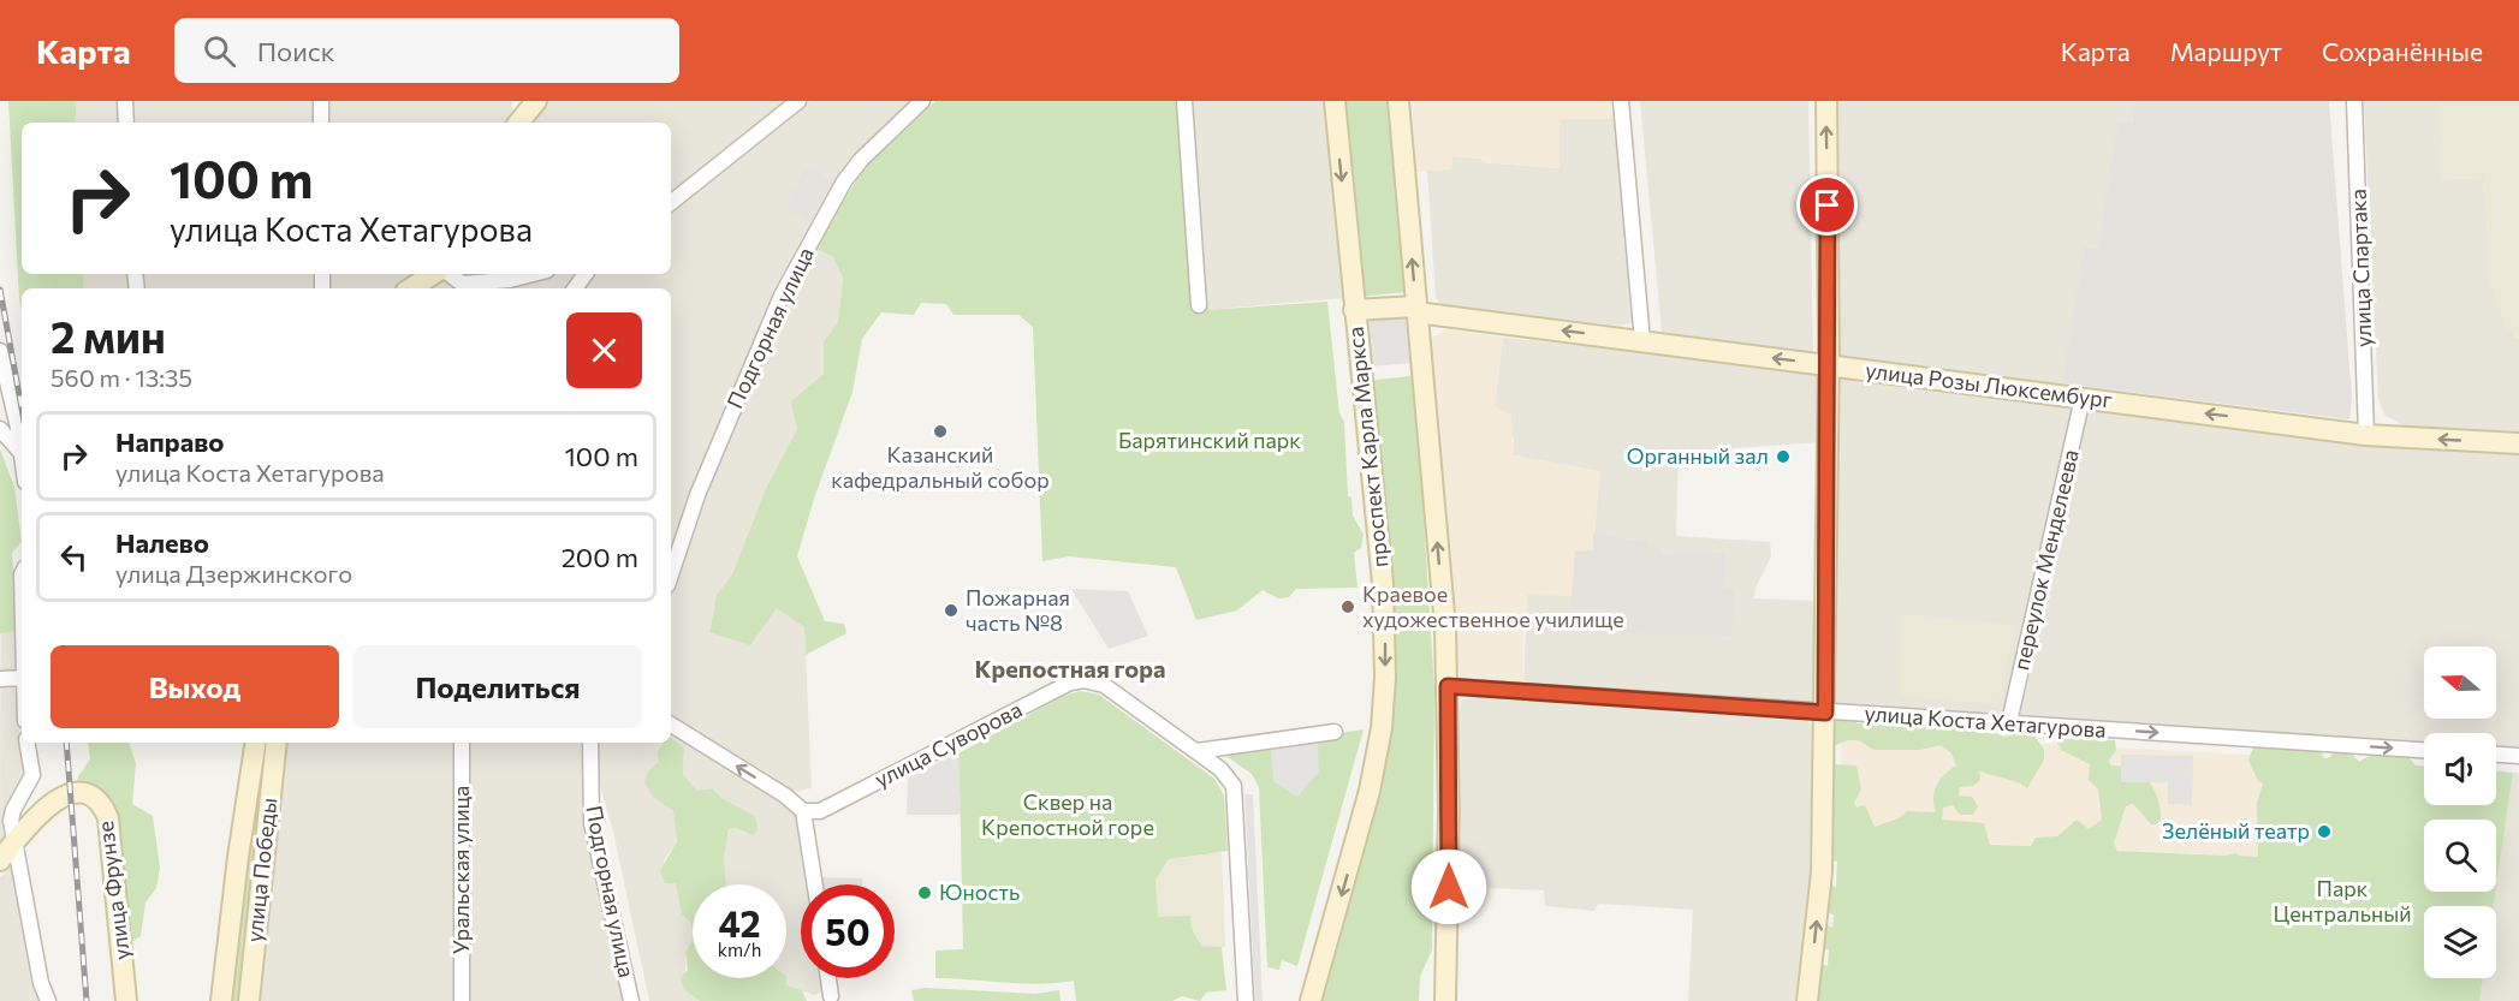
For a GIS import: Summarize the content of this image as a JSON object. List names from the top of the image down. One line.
{"streets":{"main road":["улица Розы Люксембург","проспект Карла Маркса","улица Победы","улица Фрунзе"],"street":["улица Спартака","Подгорная улица","переулок Менделеева","улица Коста Хетагурова","улица Суворова","Уральская улица"]},"crossings":[["улица Спартака","улица Розы Люксембург"],["улица Розы Люксембург","проспект Карла Маркса"],["улица Розы Люксембург","переулок Менделеева"],["переулок Менделеева","улица Коста Хетагурова"]],"one_way":["улица Розы Люксембург","улица Коста Хетагурова"],"districts":["Крепостная гора"],"parks":["Барятинский парк","Сквер на Крепостной горе","Парк Центральный"],"places":["Казанский кафедральный собор","Органный зал","Краевое художественное училище","Пожарная часть №8","Зелёный театр","Юность"],"north":"left","page":{"header":"Карта","search":"Поиск","nav":["Карта","Маршрут","Сохранённые"],"turn":["100 m","улица Коста Хетагурова"],"heading":["2 мин","560 m · 13:35"],"list":[{"name":"Направо","note":"улица Коста Хетагурова","value":"100 m"},{"name":"Налево","note":"улица Дзержинского","value":"200 m"}],"buttons":["Выход","Поделиться"],"speed":"42 km/h","limit":"50"}}
